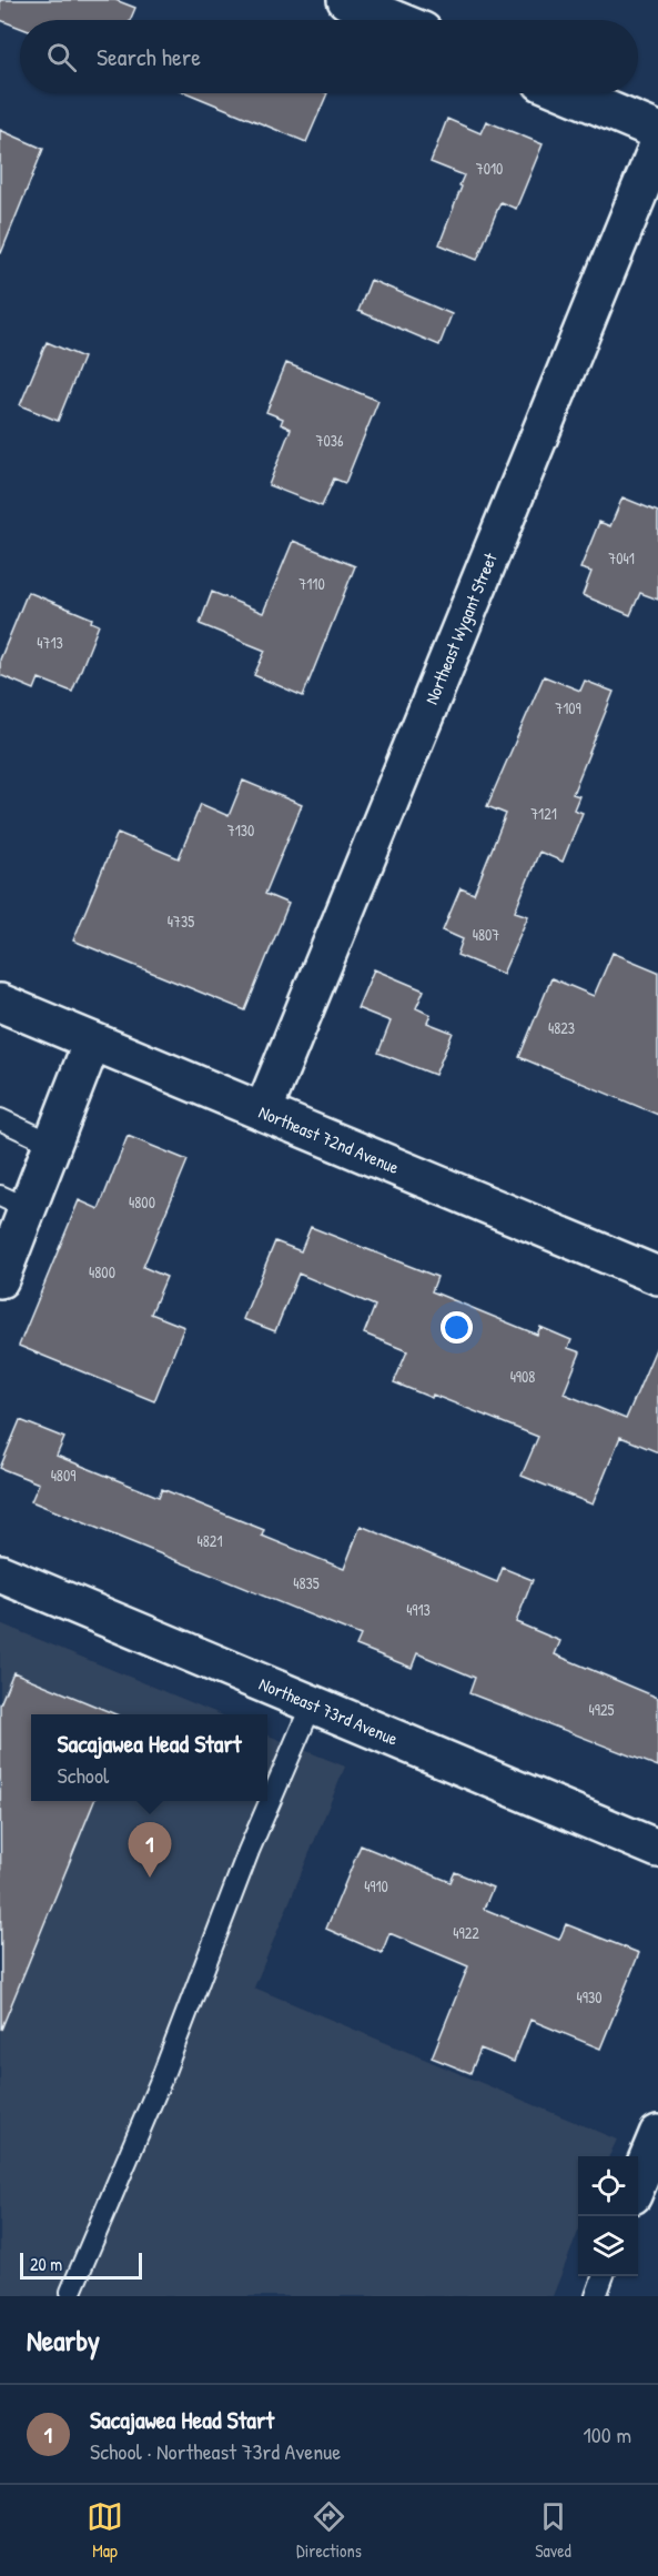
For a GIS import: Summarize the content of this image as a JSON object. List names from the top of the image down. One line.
{"streets":{"street":["Northeast Wygant Street","Northeast 72nd Avenue","Northeast 73rd Avenue"]},"crossings":[["Northeast Wygant Street","Northeast 72nd Avenue"]],"house_numbers":["7010","7036","7041","7110","4713","7109","7121","7130","4735","4807","4823","4800","4800","4908","4809","4821","4835","4913","4925","4910","4922","4930"],"scale_bar":"20 m","page":{"search":"Search here","popup":["Sacajawea Head Start","School"],"pins":"1","scale":"20 m","heading":"Nearby","list":[{"mark":"1","name":"Sacajawea Head Start","note":"School · Northeast 73rd Avenue","value":"100 m"}],"nav":["Map","Directions","Saved"]}}
